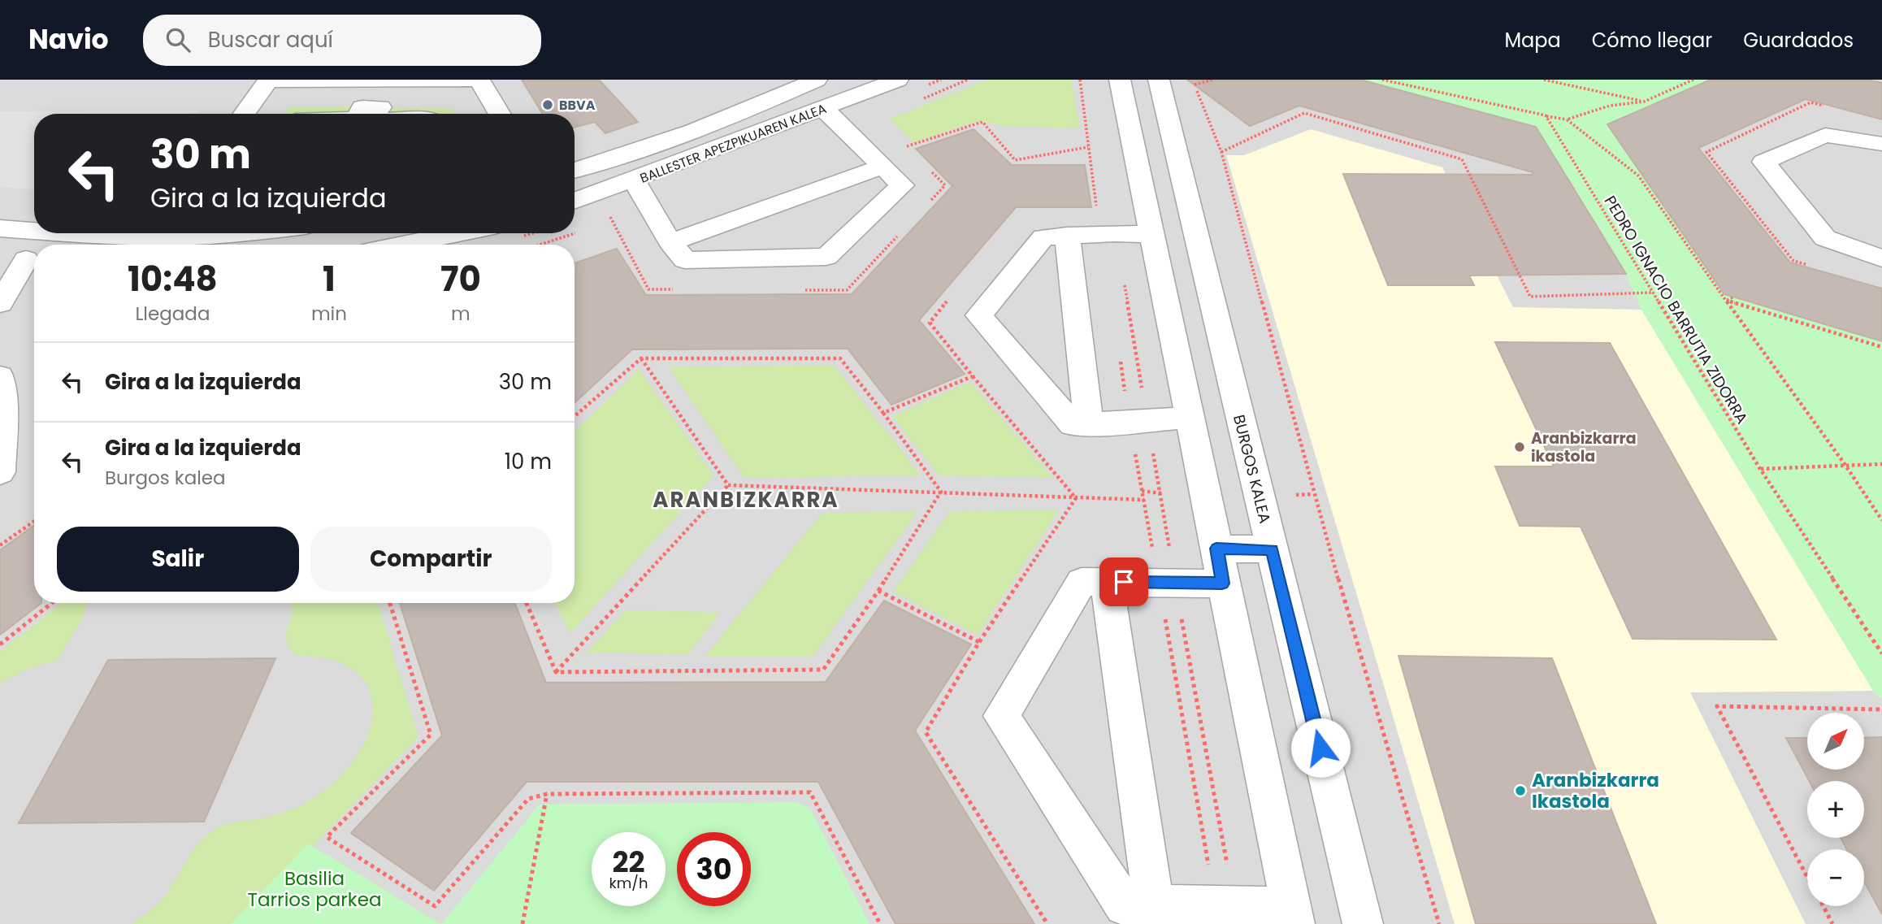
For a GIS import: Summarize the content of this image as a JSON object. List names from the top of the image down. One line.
{"streets":{"street":["BALLESTER APEZPIKUAREN KALEA","BURGOS KALEA"],"path":["PEDRO IGNACIO BARRUTIA ZIDORRA"]},"districts":["ARANBIZKARRA"],"parks":["Basilia Tarrios parkea"],"places":["BBVA","Aranbizkarra ikastola","Aranbizkarra Ikastola"],"north":"top right","page":{"header":"Navio","search":"Buscar aquí","nav":["Mapa","Cómo llegar","Guardados"],"turn":["30 m","Gira a la izquierda"],"eta":["10:48","Llegada","1","min","70","m"],"list":[{"name":"Gira a la izquierda","value":"30 m"},{"name":"Gira a la izquierda","note":"Burgos kalea","value":"10 m"}],"buttons":["Salir","Compartir"],"map_buttons":["+","−"],"speed":"22 km/h","limit":"30"}}
